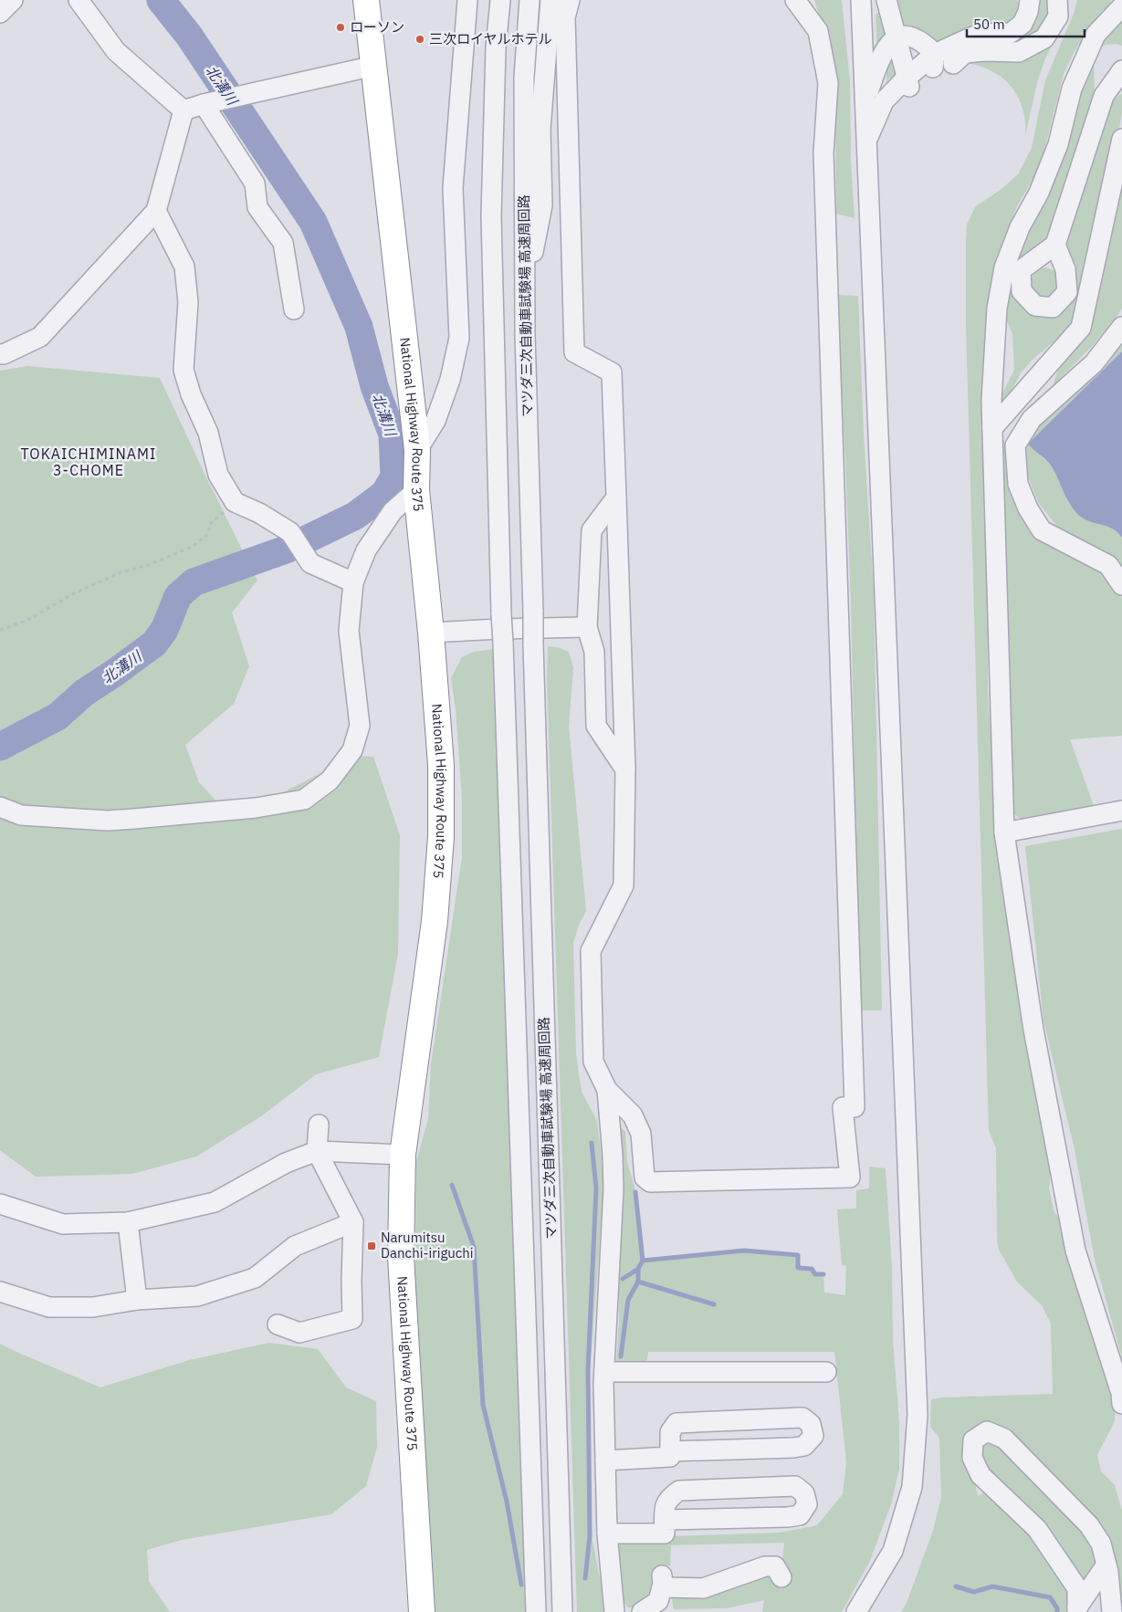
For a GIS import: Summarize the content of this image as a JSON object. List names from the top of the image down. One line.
{"streets":{"highway":["National Highway Route 375"],"street":["マツダ三次自動車試験場 高速周回路"]},"districts":["TOKAICHIMINAMI 3-CHOME"],"water":["北溝川"],"places":{"other":["ローソン","三次ロイヤルホテル"],"transit":["Narumitsu Danchi-iriguchi"]},"scale_bar":"50 m"}
